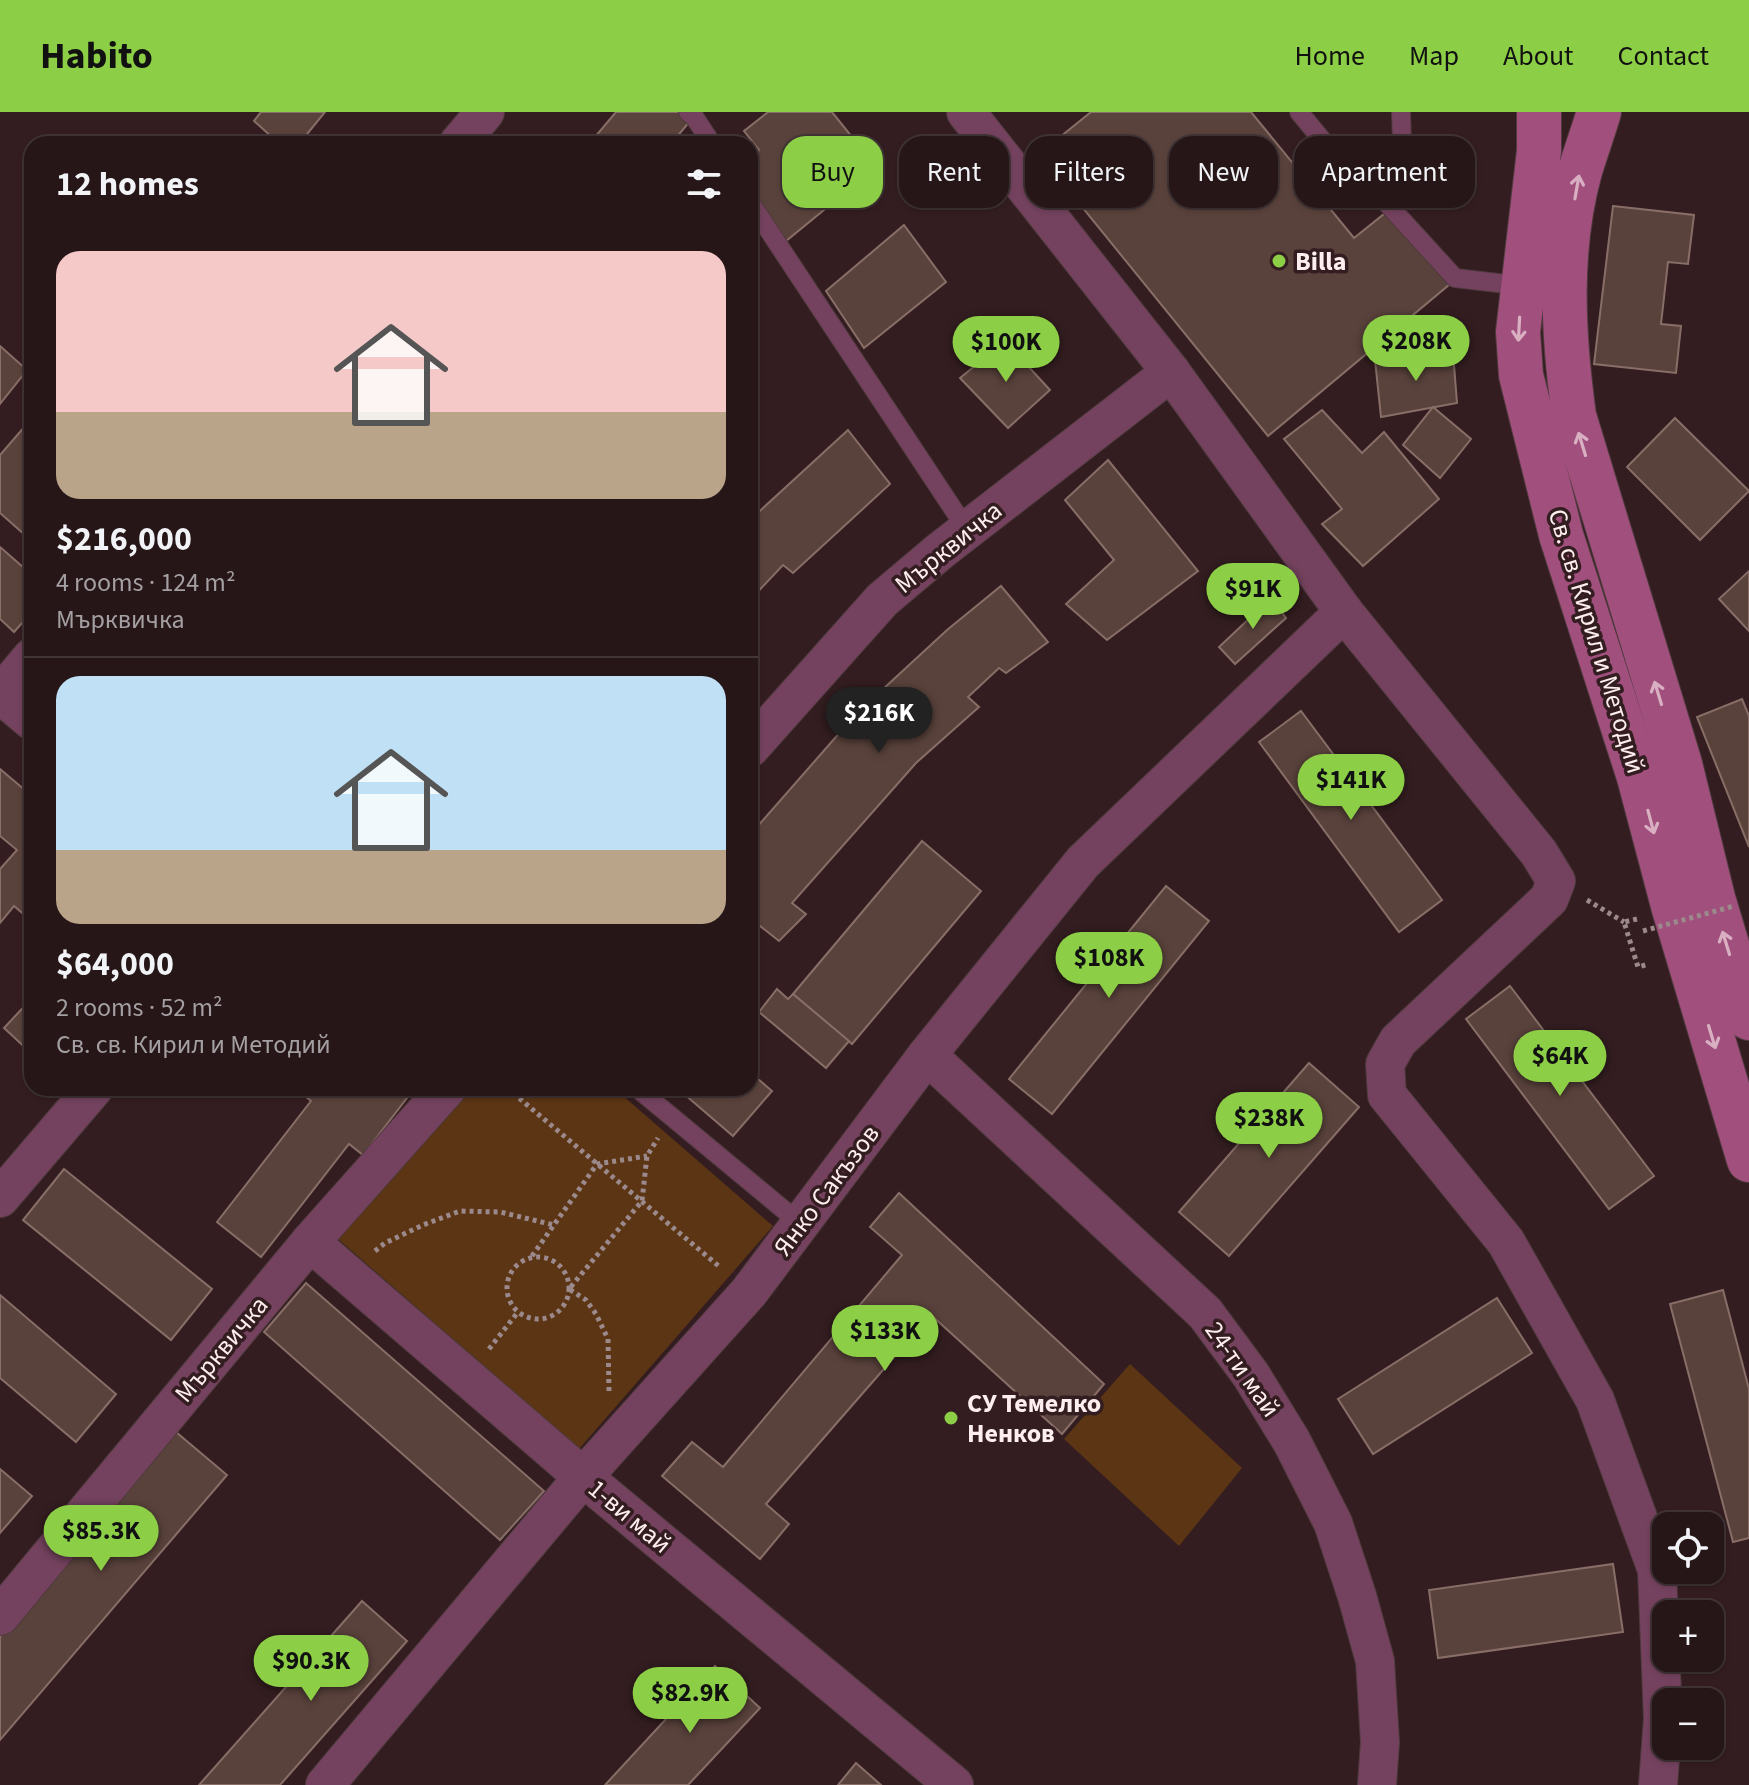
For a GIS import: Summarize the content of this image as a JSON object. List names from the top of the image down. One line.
{"streets":{"main road":["Св. св. Кирил и Методий"],"street":["Мърквичка","Янко Сакъзов","24-ти май","1-ви май"]},"crossings":[["Мърквичка","1-ви май"],["Янко Сакъзов","24-ти май"],["Янко Сакъзов","1-ви май"]],"places":["Billa","СУ Темелко Ненков"],"page":{"header":"Habito","nav":["Home","Map","About","Contact"],"chip":["Buy","Rent","Filters","New","Apartment"],"heading":"12 homes","list":[{"name":"$216,000","note":"4 rooms · 124 m² · Мърквичка"},{"name":"$64,000","note":"2 rooms · 52 m² · Св. св. Кирил и Методий"}],"price":["$208K","$100K","$91K","$216K","$141K","$108K","$64K","$238K","$133K","$85.3K","$90.3K","$82.9K"],"map_buttons":["+","−"]}}
